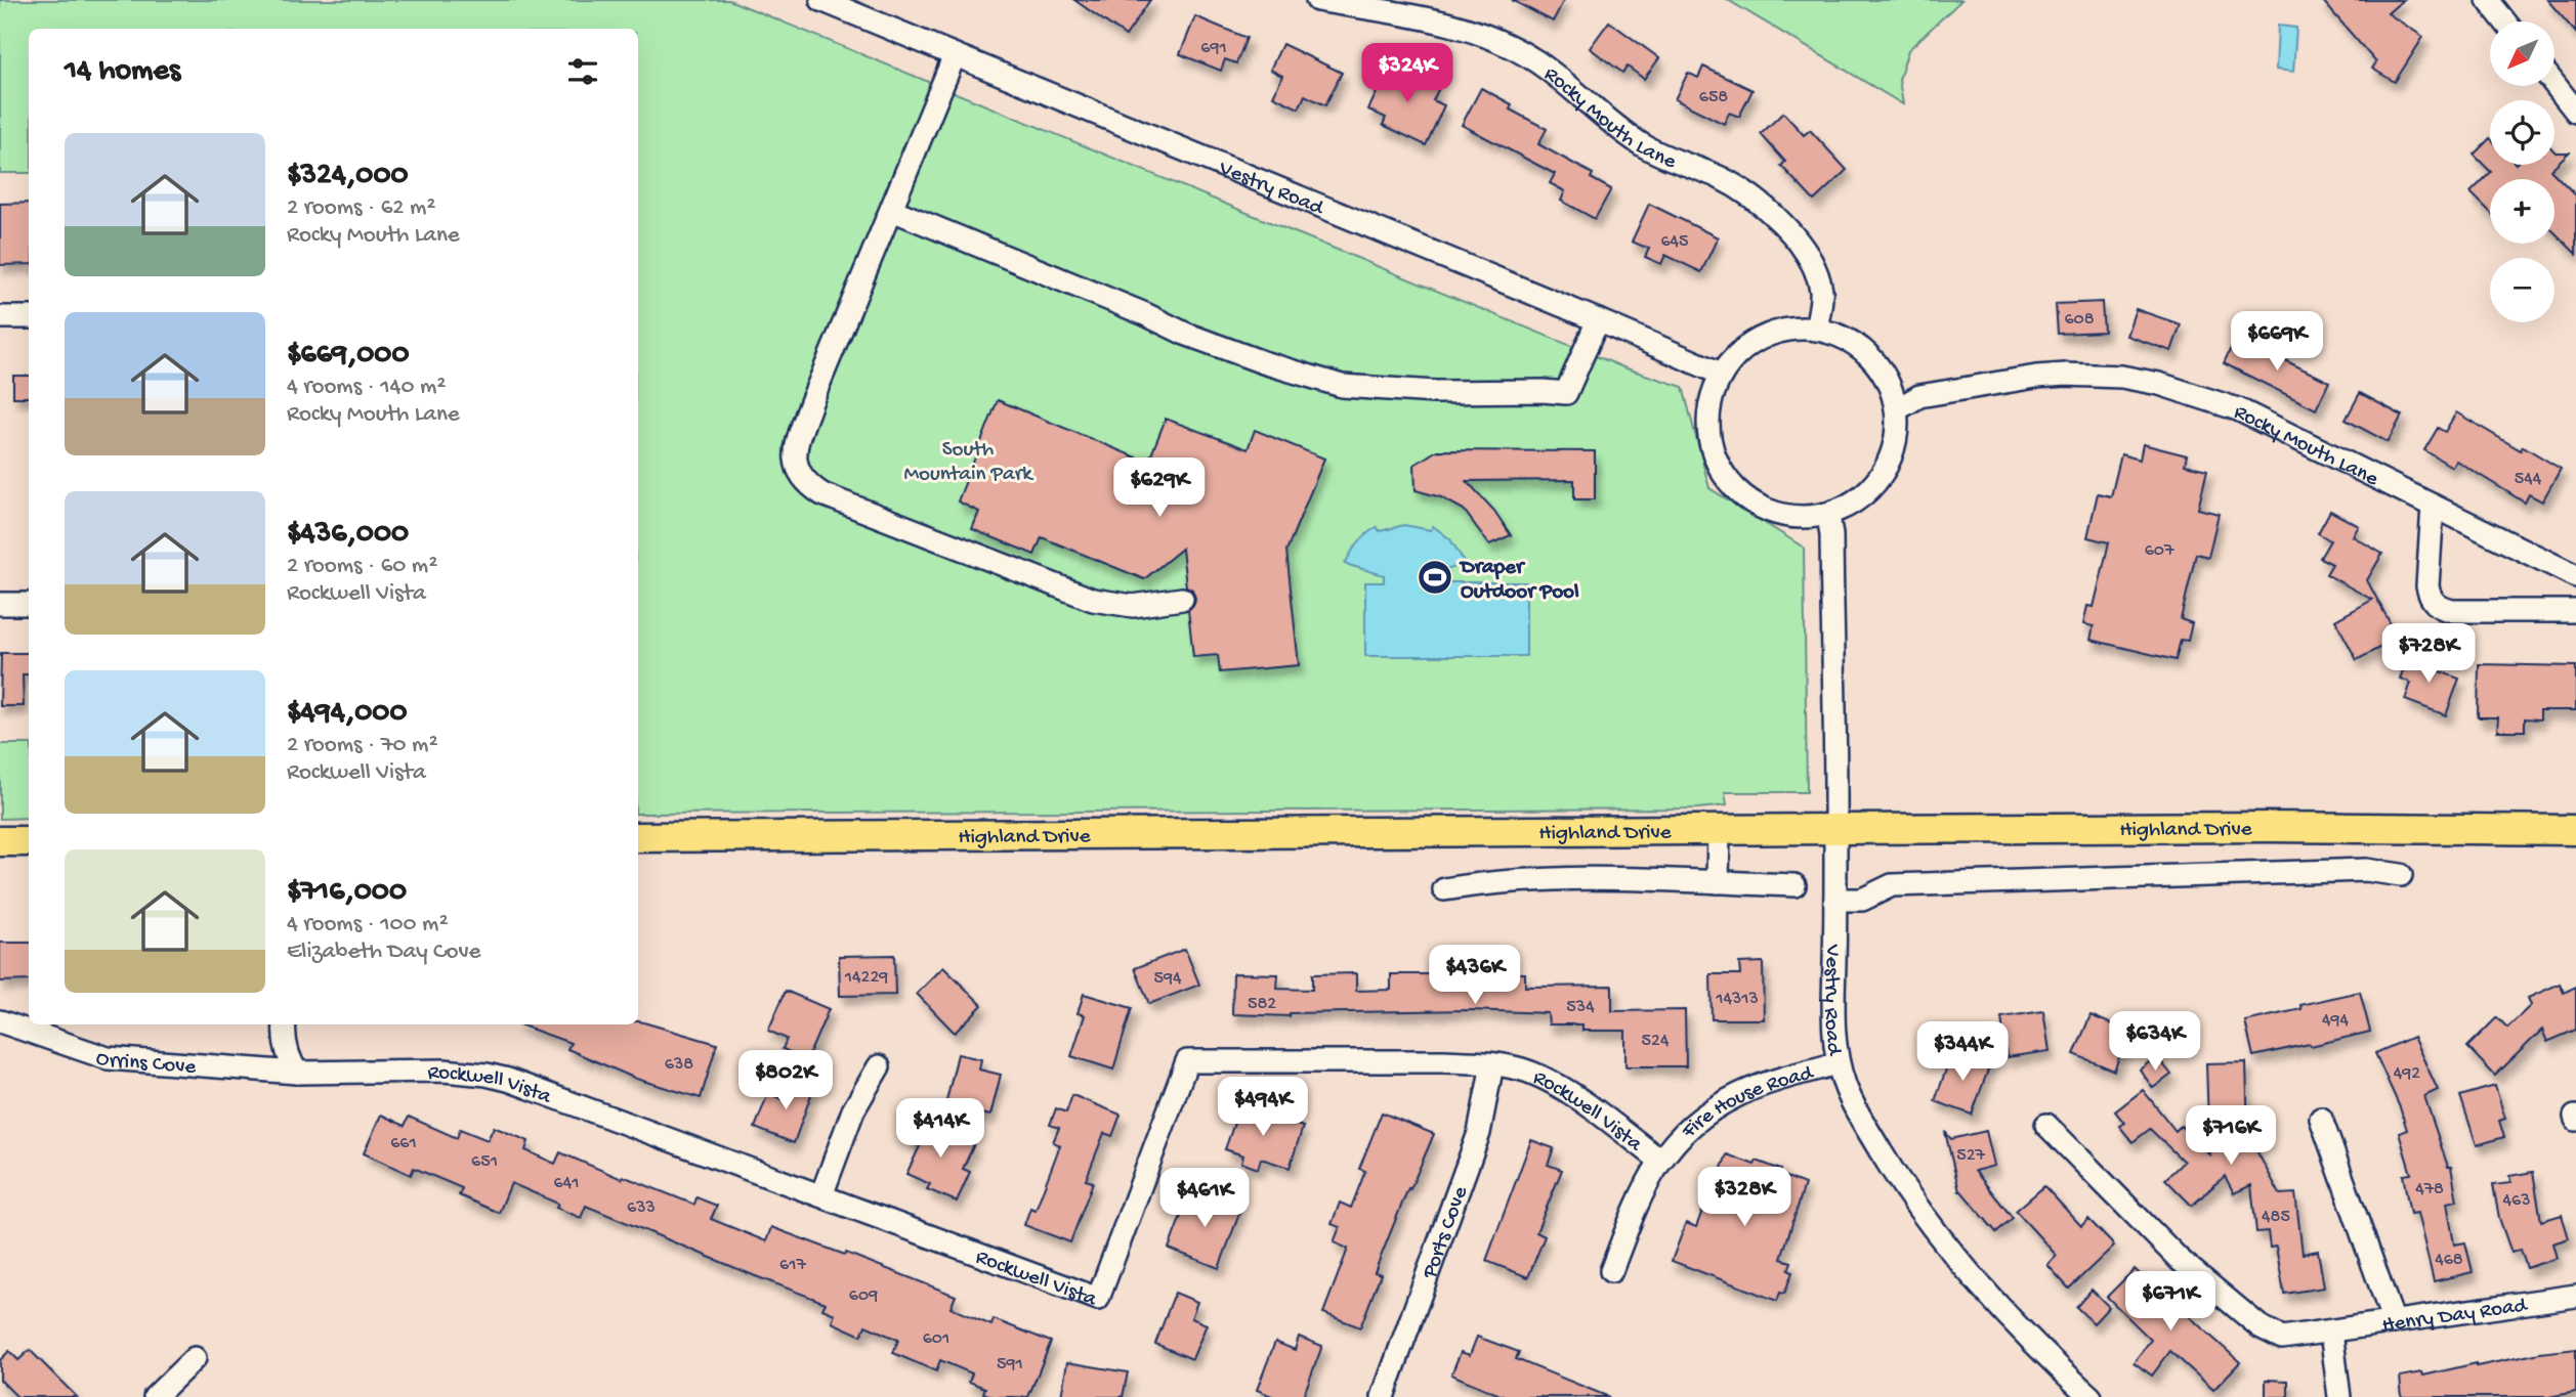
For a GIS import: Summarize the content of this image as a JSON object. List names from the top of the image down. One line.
{"streets":{"main road":["Highland Drive"],"street":["Rocky Mouth Lane","Vestry Road","Orrins Cove","Rockwell Vista","Fire House Road","Ports Cove","Henry Day Road"]},"crossings":[["Rocky Mouth Lane","Vestry Road"],["Vestry Road","Highland Drive"],["Vestry Road","Fire House Road"],["Orrins Cove","Rockwell Vista"],["Rockwell Vista","Fire House Road"],["Rockwell Vista","Ports Cove"]],"parks":["South Mountain Park"],"places":{"sports":["Draper Outdoor Pool"]},"house_numbers":["691","658","645","608","544","607","14229","594","14313","582","534","494","524","638","492","661","527","651","641","478","463","633","485","468","617","609","601","591"],"north":"bottom left","page":{"map_buttons":["+","−"],"heading":"14 homes","price":["$324K","$669K","$629K","$728K","$436K","$634K","$344K","$802K","$494K","$414K","$716K","$328K","$461K","$671K"],"list":[{"name":"$324,000","note":"2 rooms · 62 m² · Rocky Mouth Lane"},{"name":"$669,000","note":"4 rooms · 140 m² · Rocky Mouth Lane"},{"name":"$436,000","note":"2 rooms · 60 m² · Rockwell Vista"},{"name":"$494,000","note":"2 rooms · 70 m² · Rockwell Vista"},{"name":"$716,000","note":"4 rooms · 100 m² · Elizabeth Day Cove"}]}}
